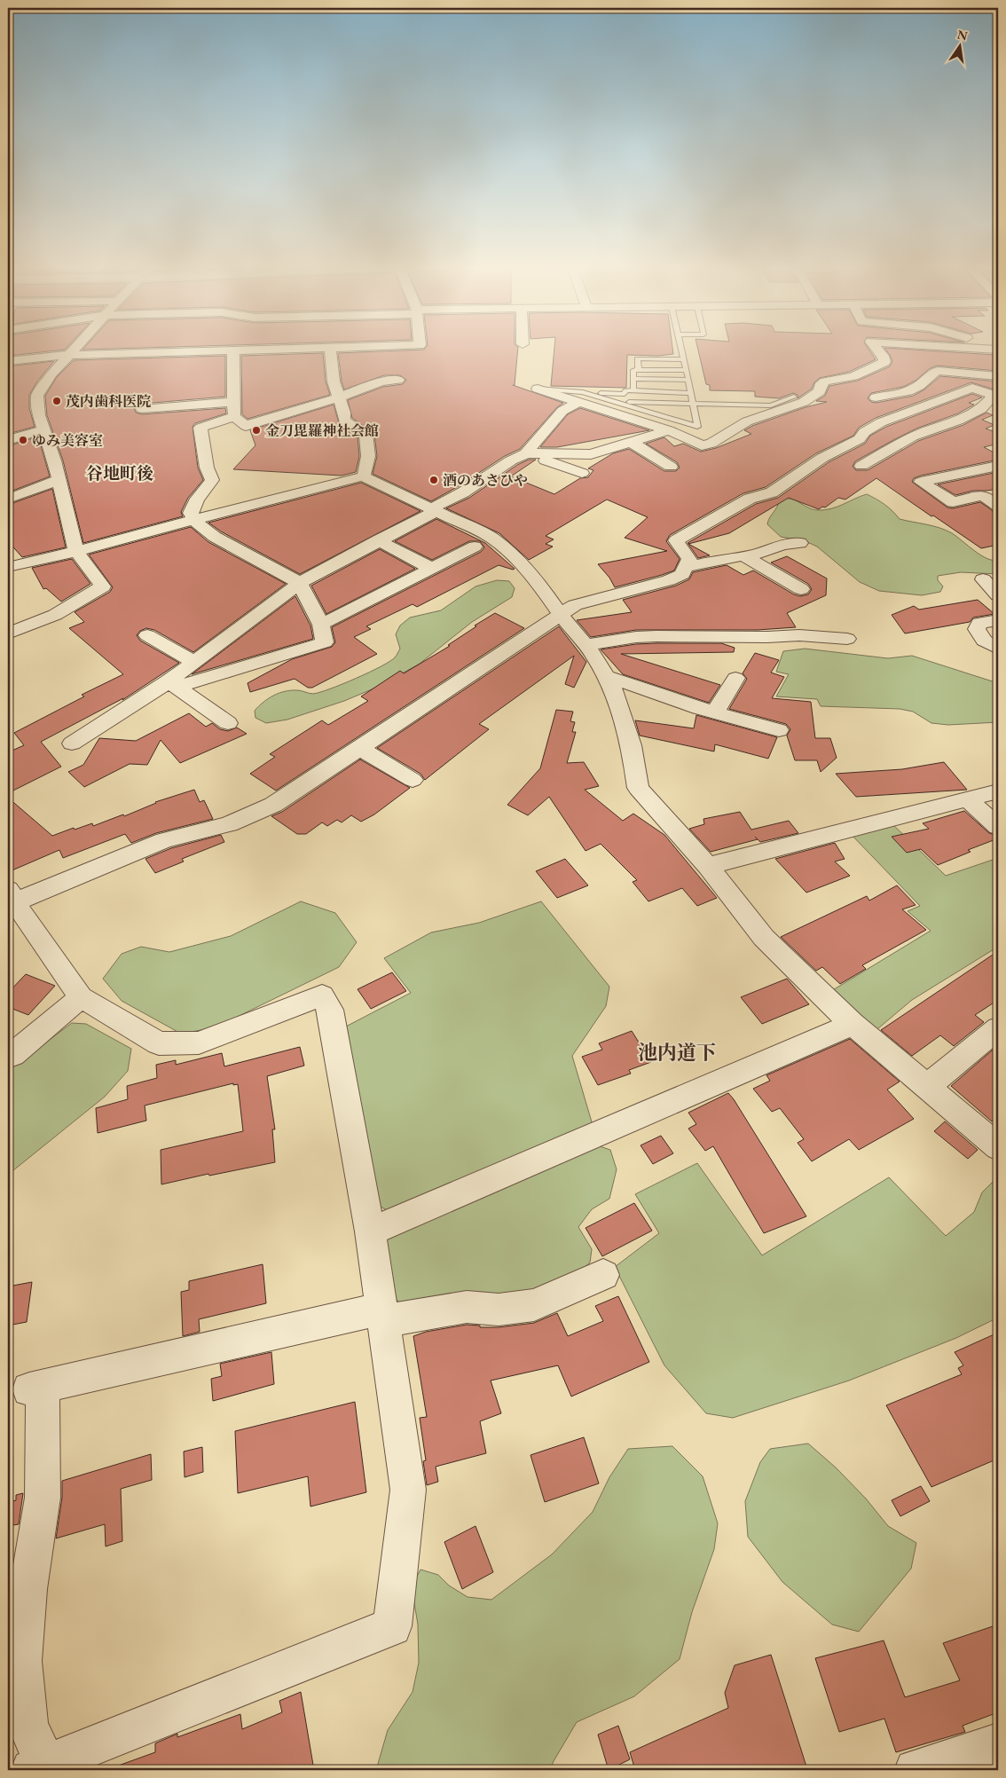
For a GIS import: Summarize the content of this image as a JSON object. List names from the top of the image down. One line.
{"districts":["谷地町後","池内道下"],"places":["茂内歯科医院","金刀毘羅神社会館","ゆみ美容室","酒のあさひや"],"north":"top"}
